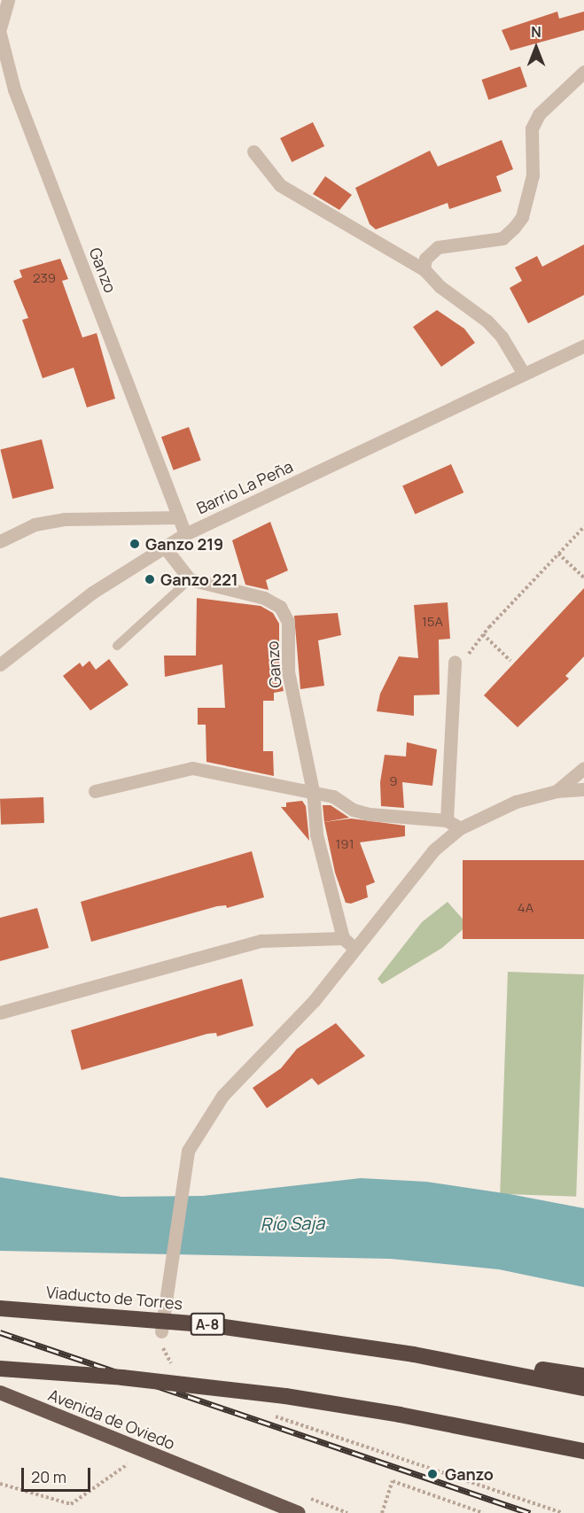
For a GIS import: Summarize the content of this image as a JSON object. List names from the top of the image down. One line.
{"streets":{"highway":["Viaducto de Torres","A-8","Avenida de Oviedo"],"street":["Ganzo","Barrio La Peña"]},"crossings":[["Ganzo","Barrio La Peña"],["Viaducto de Torres","A-8"]],"water":["Río Saja"],"places":["Ganzo 219","Ganzo 221","Ganzo"],"house_numbers":["239","15A","9","191","4A"],"scale_bar":"20 m","north":"top"}
